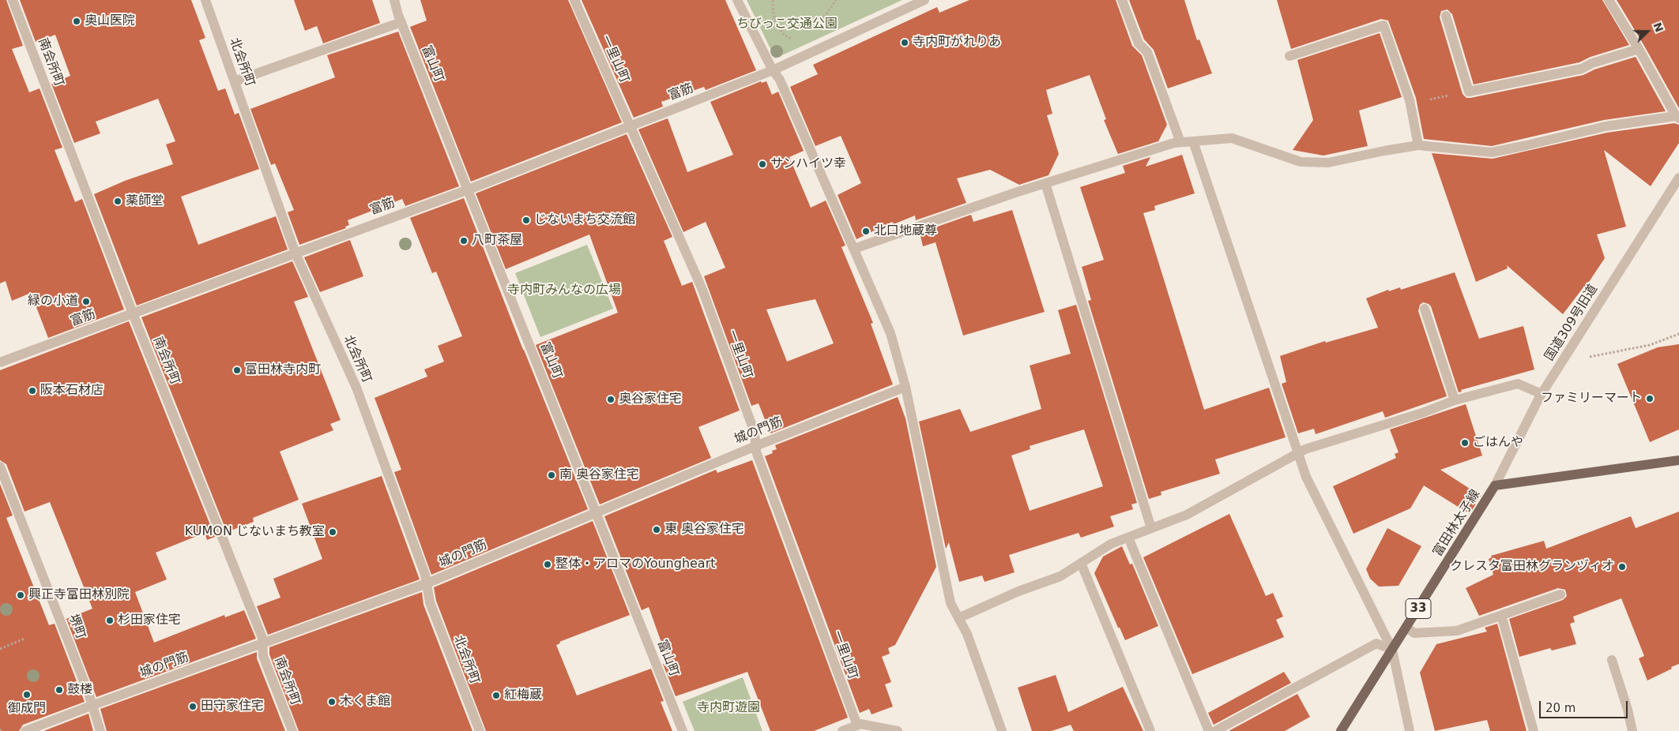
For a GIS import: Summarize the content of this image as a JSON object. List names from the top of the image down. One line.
{"streets":{"main road":["富田林太子線","33"],"street":["一里山町","南会所町","北会所町","富山町","富筋","国道309号旧道","城の門筋","堺町"]},"crossings":[["一里山町","富筋"],["一里山町","城の門筋"],["南会所町","富筋"],["南会所町","城の門筋"],["北会所町","富筋"],["北会所町","城の門筋"],["富山町","富筋"],["富山町","城の門筋"],["国道309号旧道","富田林太子線"],["城の門筋","堺町"]],"parks":["ちびっこ交通公園","寺内町みんなの広場","寺内町遊園"],"places":["奥山医院","寺内町がれりあ","サンハイツ幸","薬師堂","じないまち交流館","北口地蔵尊","八町茶屋","緑の小道","富田林寺内町","阪本石材店","ファミリーマート","奥谷家住宅","ごはんや","南 奥谷家住宅","東 奥谷家住宅","KUMON じないまち教室","整体・アロマのYoungheart","クレスタ富田林グランヅィオ","興正寺富田林別院","杉田家住宅","鼓楼","御成門","紅梅蔵","木くま館","田守家住宅"],"scale_bar":"20 m","north":"right"}
